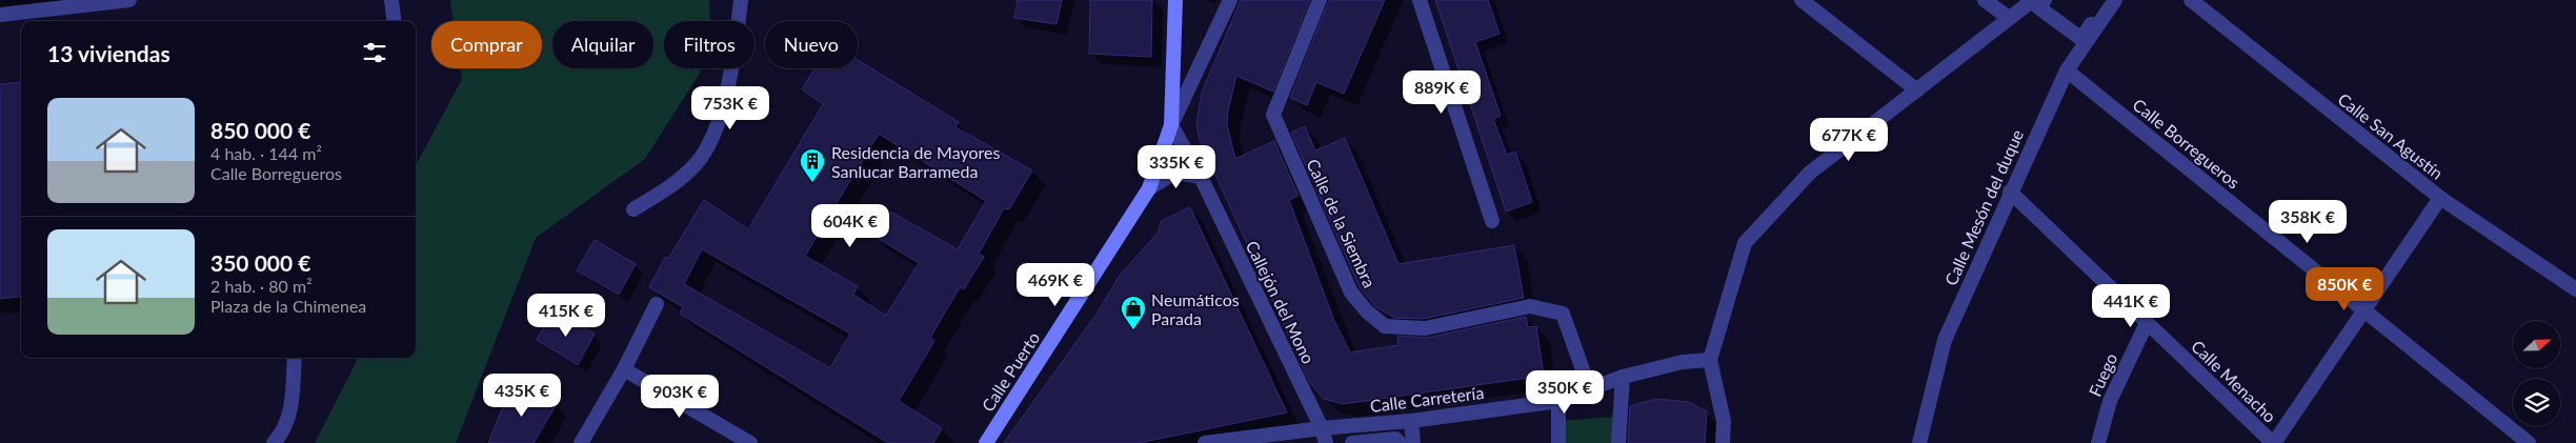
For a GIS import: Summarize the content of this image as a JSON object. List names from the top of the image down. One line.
{"streets":{"main road":["Calle Puerto"],"street":["Calle San Agustín","Calle Borregueros","Calle Mesón del duque","Calle de la Siembra","Callejón del Mono","Fuego","Calle Menacho","Calle Carretería"]},"crossings":[["Calle Borregueros","Calle Mesón del duque"],["Calle Mesón del duque","Calle Menacho"],["Calle de la Siembra","Calle Carretería"],["Callejón del Mono","Calle Puerto"],["Callejón del Mono","Calle Carretería"],["Fuego","Calle Menacho"]],"places":{"building":["Residencia de Mayores Sanlucar Barrameda"],"shop":["Neumáticos Parada"]},"north":"right","page":{"chip":["Comprar","Alquilar","Filtros","Nuevo"],"heading":"13 viviendas","price":["889K €","753K €","677K €","335K €","358K €","604K €","469K €","850K €","441K €","415K €","350K €","435K €","903K €"],"list":[{"name":"850 000 €","note":"4 hab. · 144 m² · Calle Borregueros"},{"name":"350 000 €","note":"2 hab. · 80 m² · Plaza de la Chimenea"}]}}
